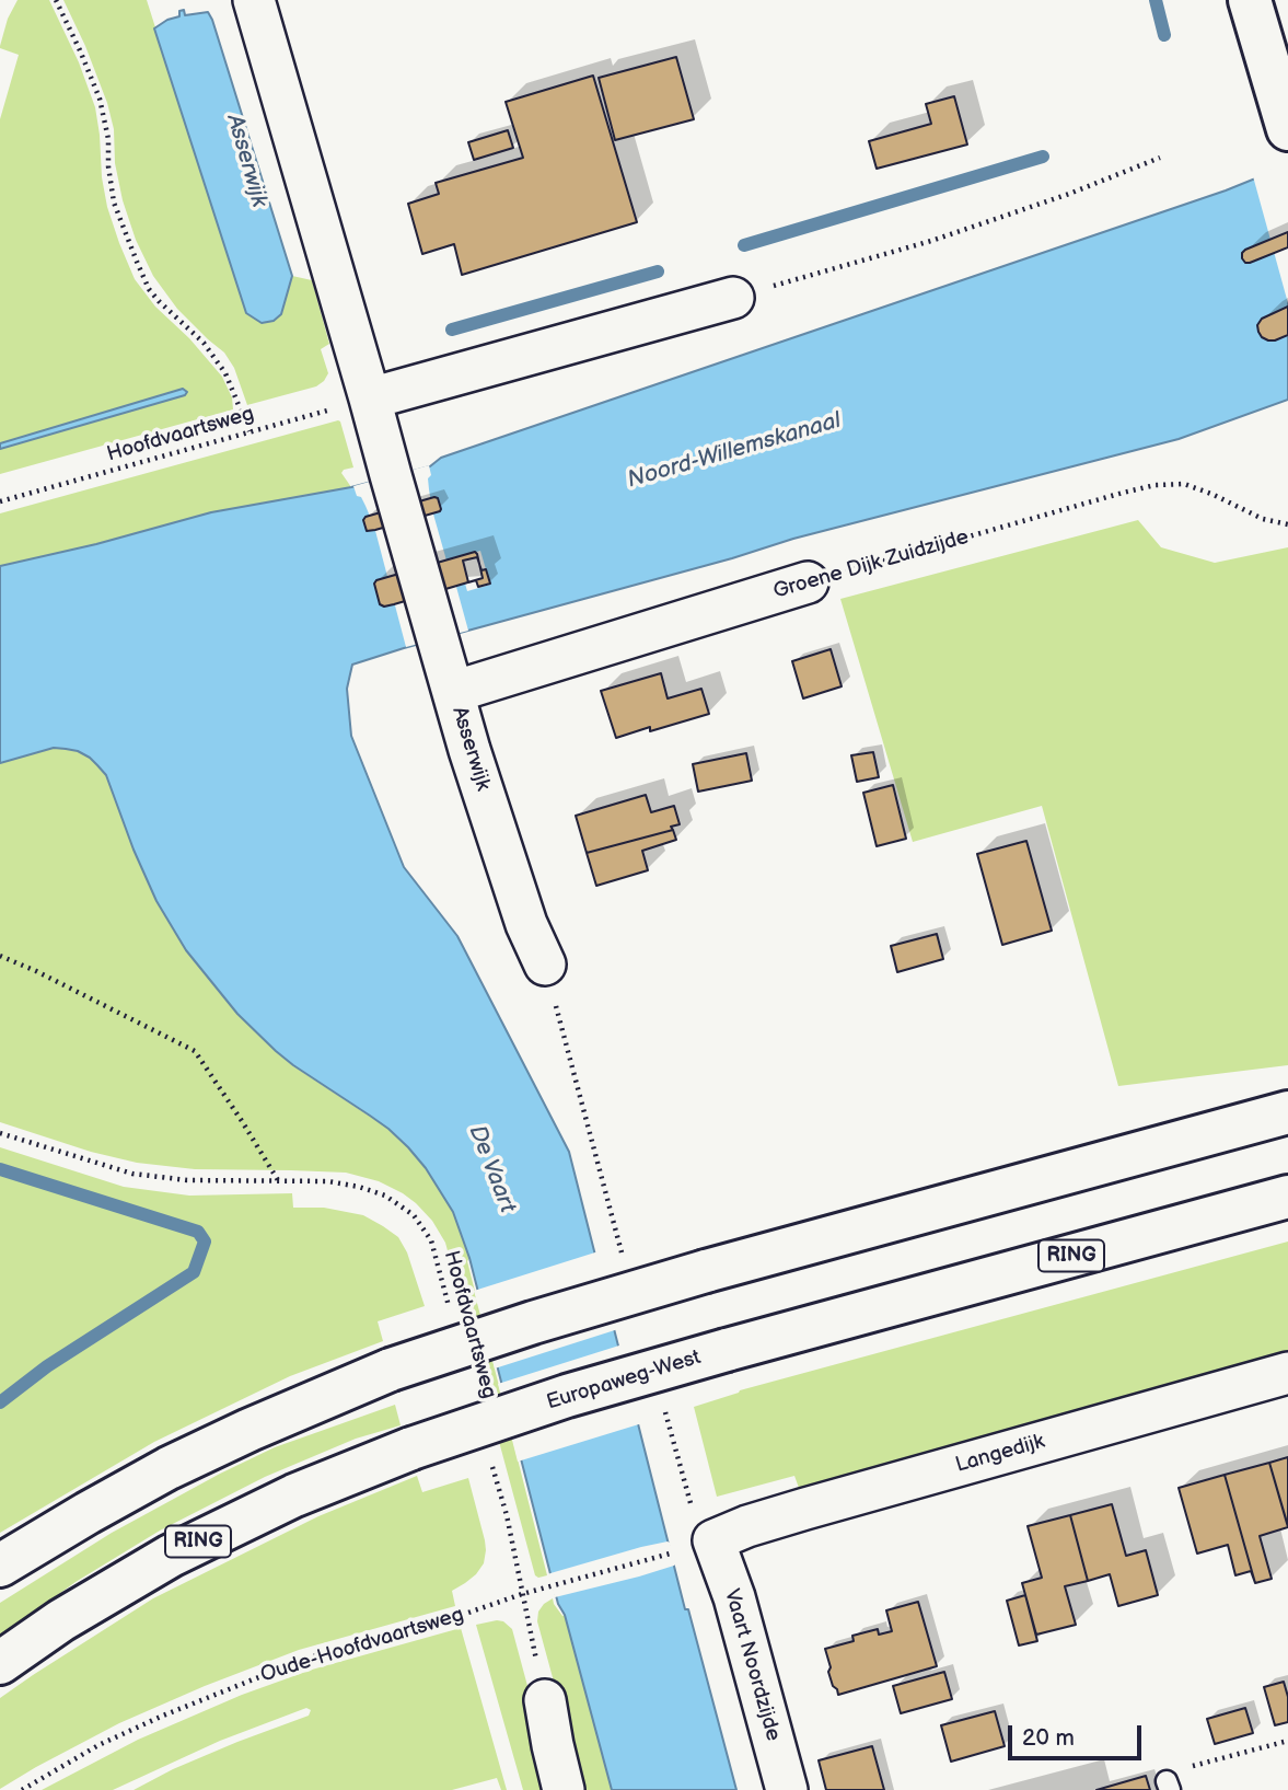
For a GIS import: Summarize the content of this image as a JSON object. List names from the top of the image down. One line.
{"streets":{"main road":["RING","Europaweg-West"],"street":["Groene Dijk Zuidzijde","Asserwijk","Langedijk","Vaart Noordzijde"],"path":["Hoofdvaartsweg","Oude-Hoofdvaartsweg"]},"crossings":[["Hoofdvaartsweg","Asserwijk"],["Groene Dijk Zuidzijde","Asserwijk"],["Langedijk","Vaart Noordzijde"]],"water":["Asserwijk","Noord-Willemskanaal","De Vaart"],"scale_bar":"20 m"}
